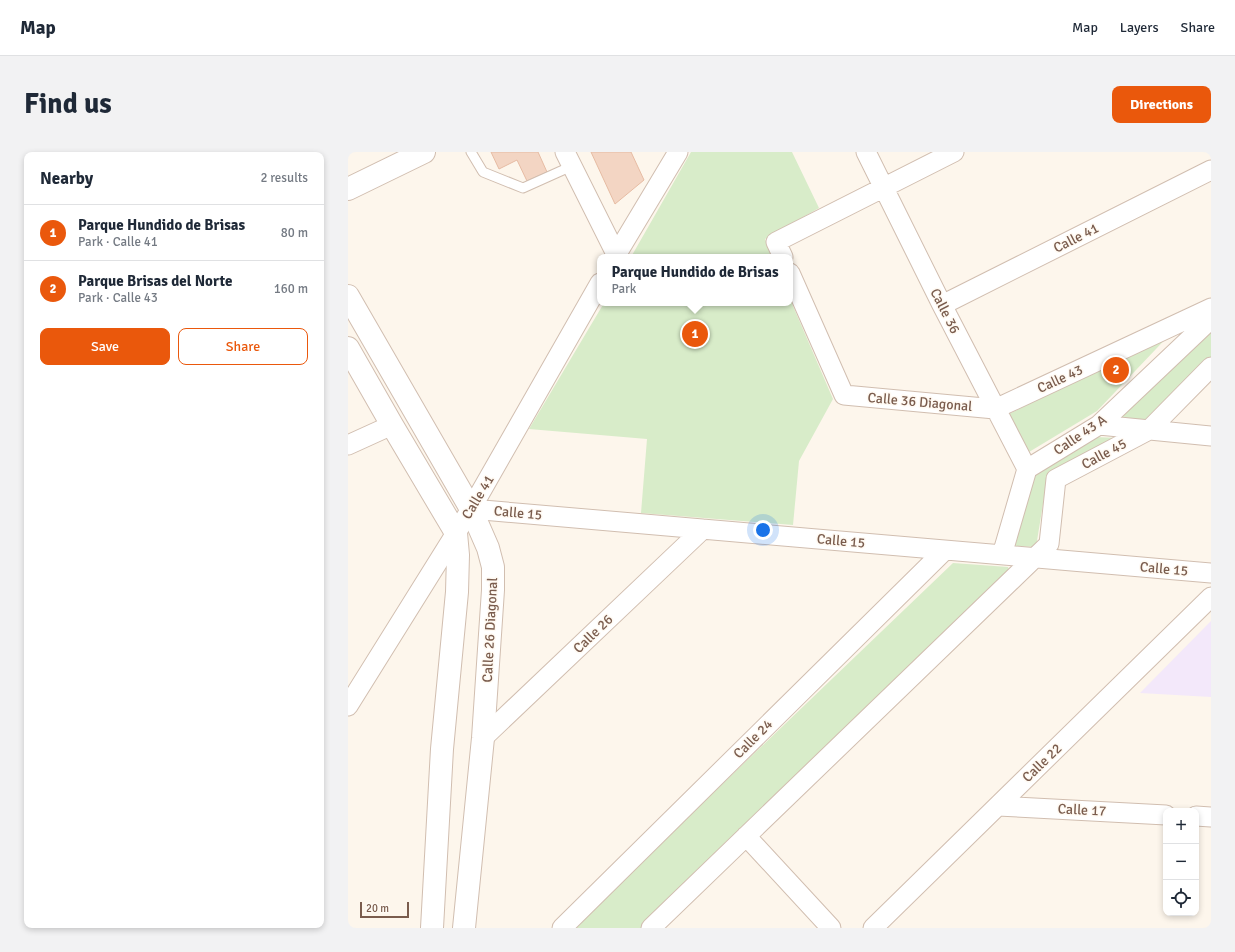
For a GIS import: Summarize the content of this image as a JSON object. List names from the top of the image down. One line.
{"streets":{"street":["Calle 41","Calle 36","Calle 43","Calle 36 Diagonal","Calle 43 A","Calle 45","Calle 15","Calle 26 Diagonal","Calle 26","Calle 24","Calle 22","Calle 17"]},"crossings":[["Calle 41","Calle 36"],["Calle 41","Calle 15"],["Calle 41","Calle 26 Diagonal"],["Calle 36","Calle 43"],["Calle 36","Calle 36 Diagonal"],["Calle 36","Calle 43 A"],["Calle 43","Calle 36 Diagonal"],["Calle 45","Calle 15"],["Calle 15","Calle 26 Diagonal"],["Calle 15","Calle 26"],["Calle 15","Calle 24"],["Calle 26 Diagonal","Calle 26"],["Calle 22","Calle 17"]],"scale_bar":"20 m","page":{"header":"Map","nav":["Map","Layers","Share"],"buttons":["Directions",["Save","Share"]],"title":"Find us","heading":["Nearby","2 results"],"list":[{"mark":"1","name":"Parque Hundido de Brisas","note":"Park · Calle 41","value":"80 m"},{"mark":"2","name":"Parque Brisas del Norte","note":"Park · Calle 43","value":"160 m"}],"popup":["Parque Hundido de Brisas","Park"],"pins":["1","2"],"map_buttons":["+","−"],"scale":"20 m"}}
